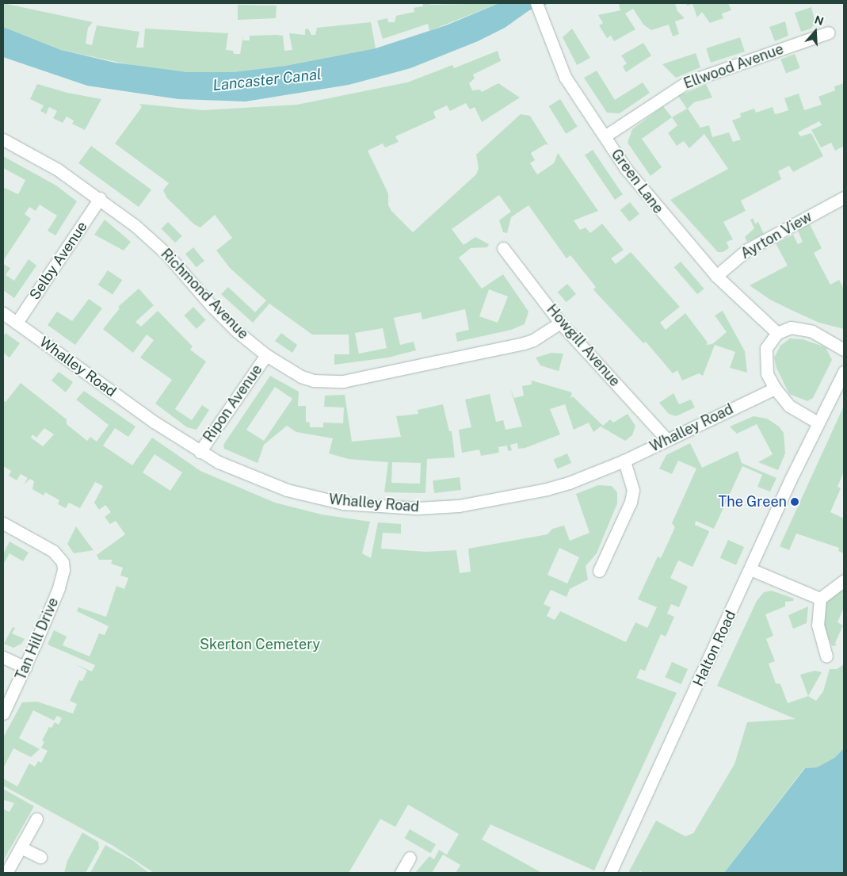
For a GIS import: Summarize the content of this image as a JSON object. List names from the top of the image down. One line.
{"streets":{"street":["Ellwood Avenue","Green Lane","Ayrton View","Selby Avenue","Richmond Avenue","Howgill Avenue","Whalley Road","Ripon Avenue","Tan Hill Drive","Halton Road"]},"crossings":[["Ellwood Avenue","Green Lane"],["Green Lane","Ayrton View"],["Selby Avenue","Richmond Avenue"],["Selby Avenue","Whalley Road"],["Richmond Avenue","Howgill Avenue"],["Richmond Avenue","Ripon Avenue"],["Howgill Avenue","Whalley Road"],["Whalley Road","Ripon Avenue"]],"water":["Lancaster Canal"],"parks":["Skerton Cemetery"],"places":["The Green"],"north":"top"}
